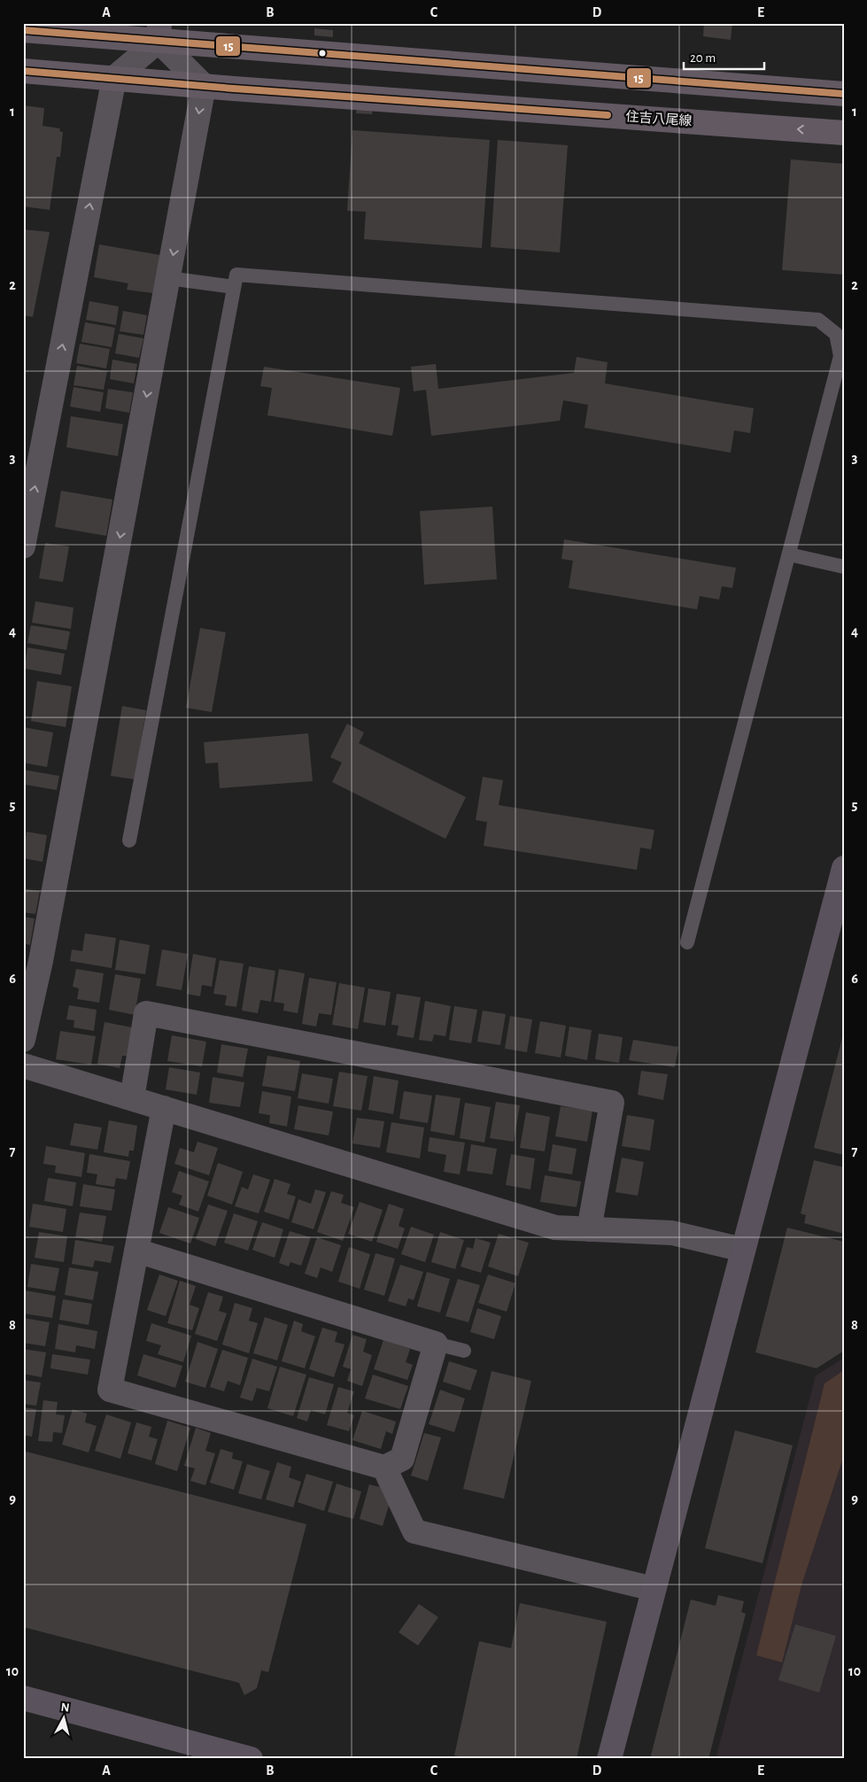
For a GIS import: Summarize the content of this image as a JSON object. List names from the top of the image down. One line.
{"streets":{"main road":["住吉八尾線"]},"lines":["transit line 15"],"scale_bar":"20 m","north":"top","grid":{"columns":["A","B","C","D","E"],"rows":["1","2","3","4","5","6","7","8","9","10"]}}
